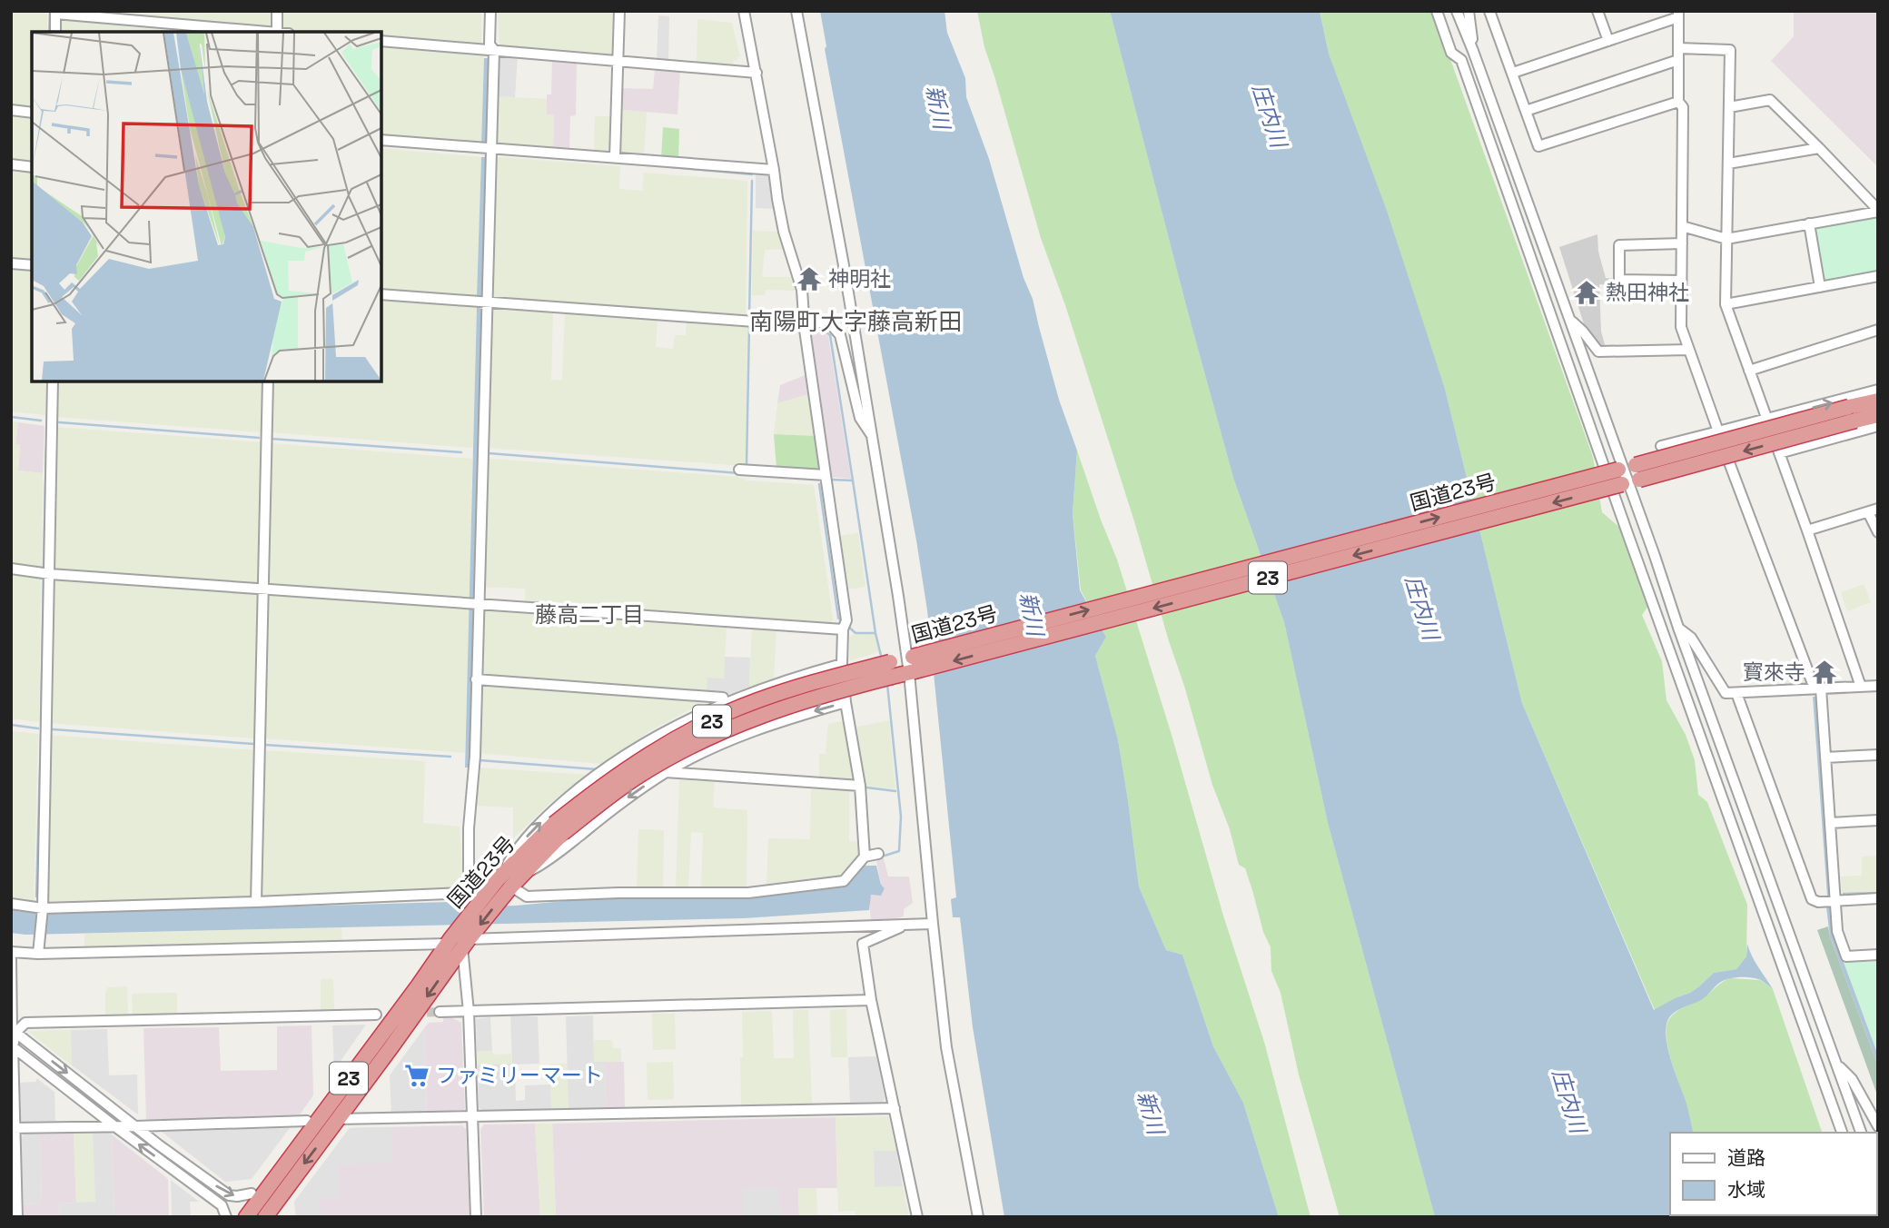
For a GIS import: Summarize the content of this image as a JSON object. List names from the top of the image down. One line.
{"streets":{"highway":["国道23号","23"]},"districts":["南陽町大字藤高新田","藤高二丁目"],"water":["新川","庄内川"],"places":{"temple":["神明社","熱田神社","寳來寺"],"supermarket":["ファミリーマート"]},"legend":["道路","水域"]}
